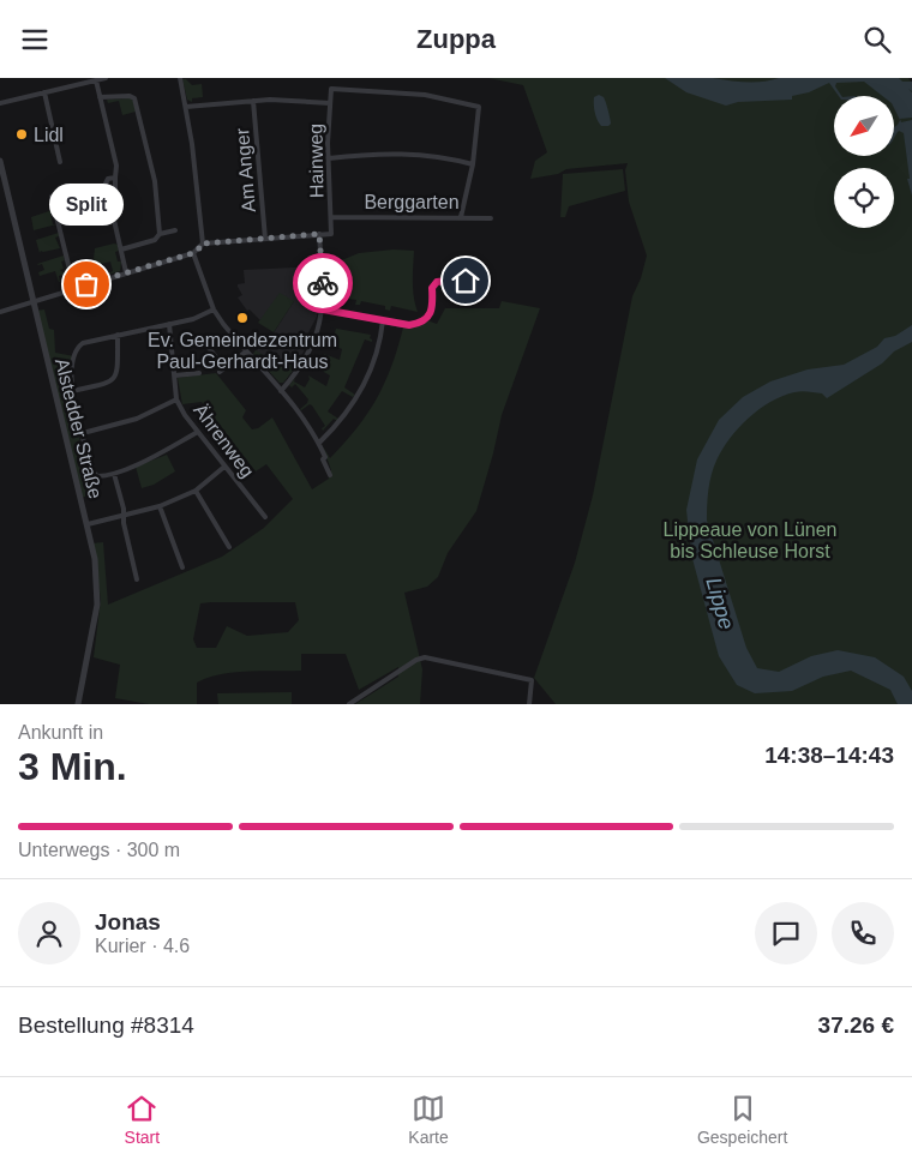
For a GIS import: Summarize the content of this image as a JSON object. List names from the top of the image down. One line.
{"streets":{"street":["Hainweg","Am Anger","Berggarten","Alstedder Straße","Ährenweg"]},"crossings":[["Hainweg","Berggarten"]],"water":["Lippe"],"parks":["Lippeaue von Lünen bis Schleuse Horst"],"places":["Lidl","Split","Ev. Gemeindezentrum Paul-Gerhardt-Haus"],"north":"bottom left","page":{"header":"Zuppa","bubble":"Split","heading":["3 Min.","Ankunft in","14:38–14:43"],"panel":["Jonas","Kurier · 4.6","Bestellung #8314","37.26 €"],"bar":"Unterwegs · 300 m","tabs":["Start","Karte","Gespeichert"]}}
